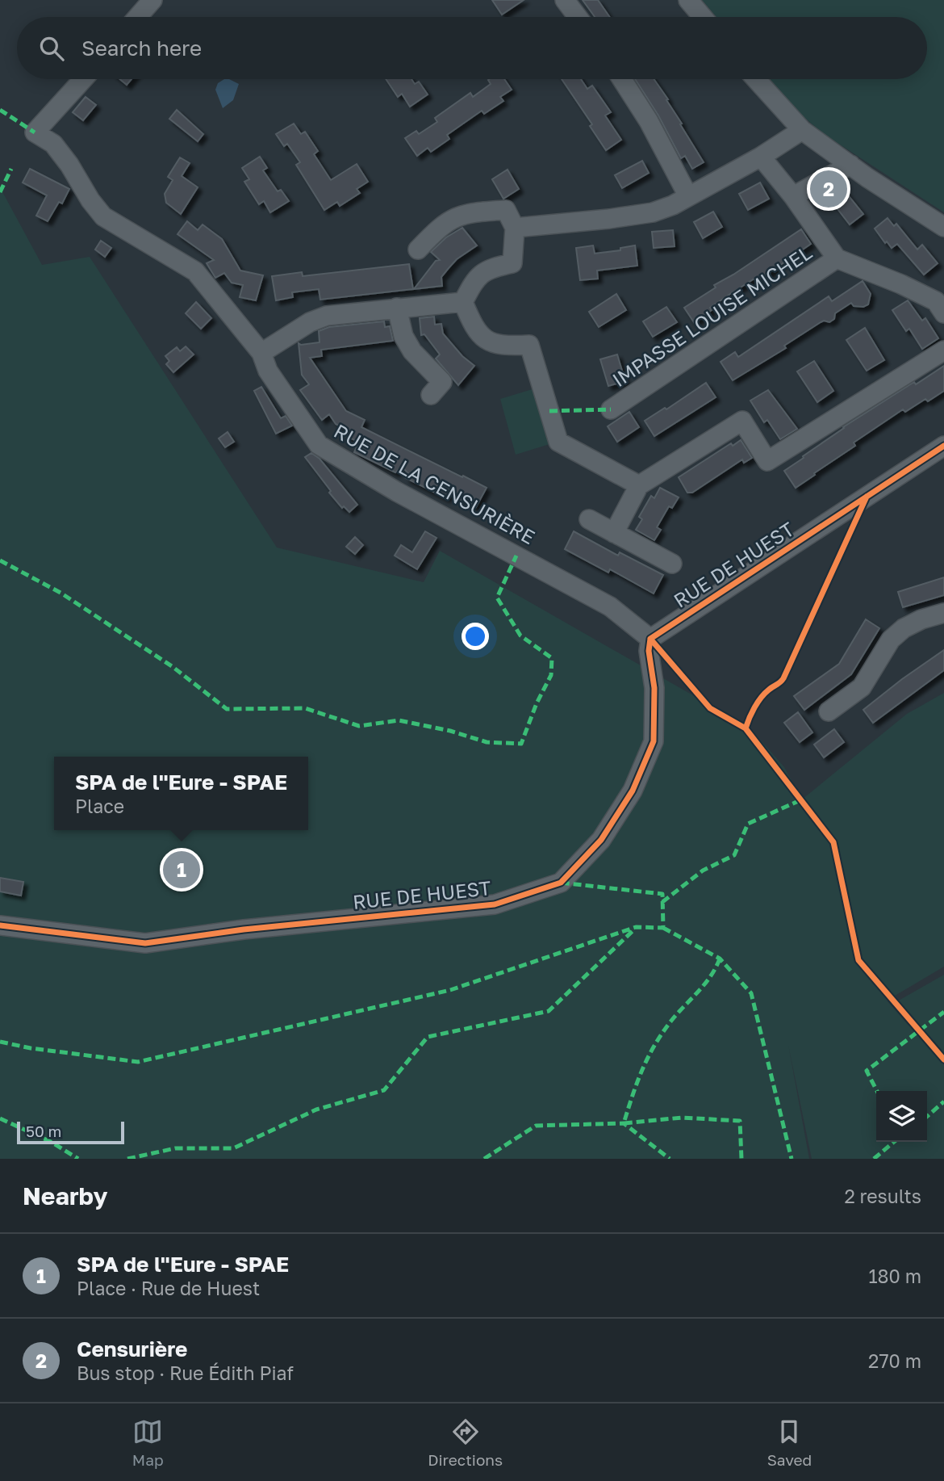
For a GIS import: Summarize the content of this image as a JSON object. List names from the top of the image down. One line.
{"streets":{"street":["IMPASSE LOUISE MICHEL","RUE DE LA CENSURIÈRE","RUE DE HUEST"]},"crossings":[["RUE DE LA CENSURIÈRE","RUE DE HUEST"]],"scale_bar":"50 m","page":{"search":"Search here","pins":["2","1"],"popup":["SPA de l\"Eure - SPAE","Place"],"scale":"50 m","heading":["Nearby","2 results"],"list":[{"mark":"1","name":"SPA de l\"Eure - SPAE","note":"Place · Rue de Huest","value":"180 m"},{"mark":"2","name":"Censurière","note":"Bus stop · Rue Édith Piaf","value":"270 m"}],"nav":["Map","Directions","Saved"]}}
